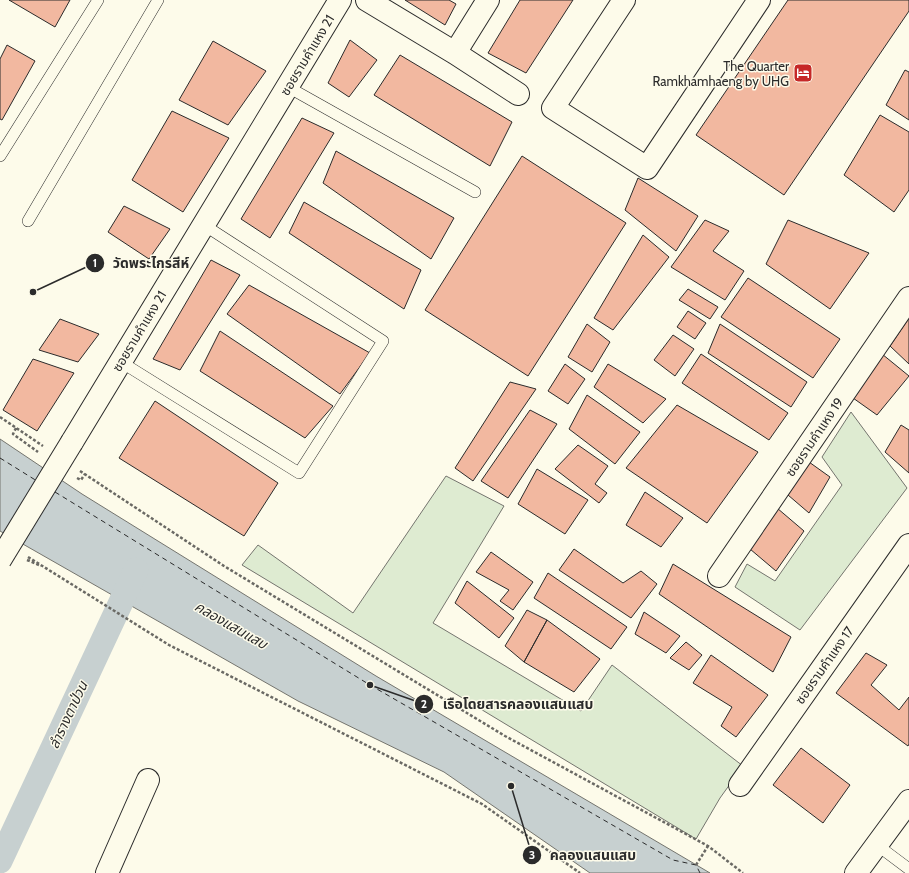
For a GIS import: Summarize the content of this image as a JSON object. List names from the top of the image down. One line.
{"streets":{"street":["ซอยรามคำแหง 21","ซอยรามคำแหง 19","ซอยรามคำแหง 17"]},"water":["คลองแสนแสบ","ลำรางตาป่วน"],"places":{"hotel":["The Quarter Ramkhamhaeng by UHG"],"other":["วัดพระไกรสีห์","เรือโดยสารคลองแสนแสบ","คลองแสนแสบ"]}}
